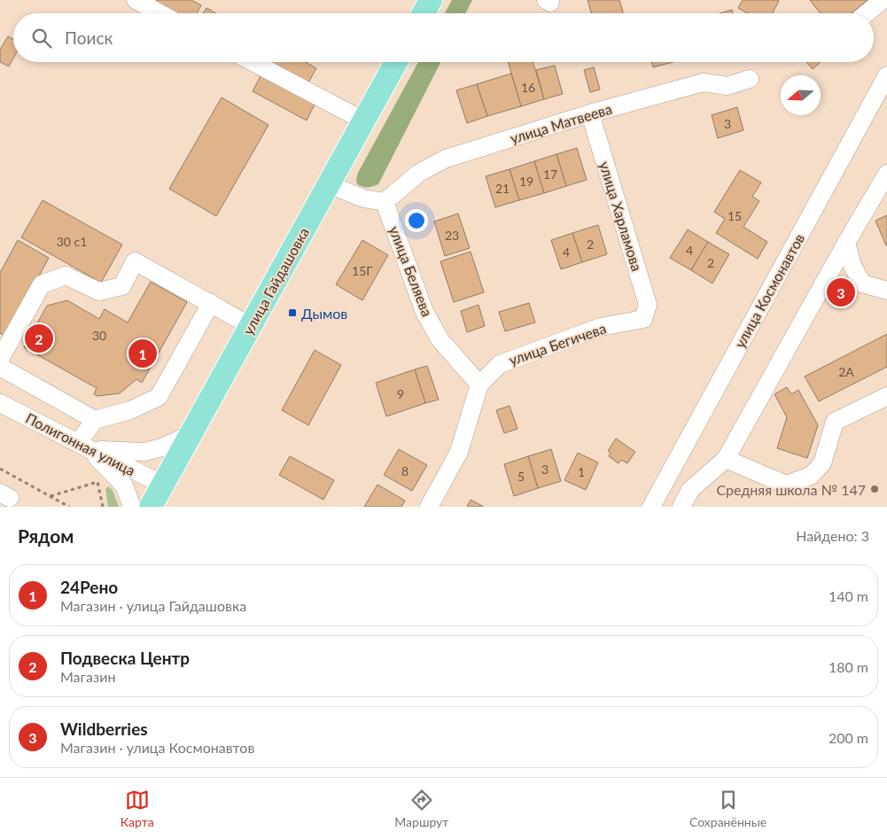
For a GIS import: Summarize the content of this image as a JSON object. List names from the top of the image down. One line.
{"streets":{"main road":["улица Гайдашовка"],"street":["улица Матвеева","улица Харламова","улица Беляева","улица Космонавтов","улица Бегичева","Полигонная улица"]},"crossings":[["улица Матвеева","улица Харламова"],["улица Матвеева","улица Беляева"],["улица Харламова","улица Бегичева"],["улица Беляева","улица Бегичева"],["улица Гайдашовка","Полигонная улица"]],"places":{"transit":["Дымов"],"other":["Средняя школа № 147"]},"house_numbers":["16","3","17","19","21","15","23","30 с1","2","4","4","2","15Г","30","2А","9","3","8","1","5"],"north":"left","page":{"search":"Поиск","pins":["3","2","1"],"heading":["Рядом","Найдено: 3"],"list":[{"mark":"1","name":"24Рено","note":"Магазин · улица Гайдашовка","value":"140 m"},{"mark":"2","name":"Подвеска Центр","note":"Магазин","value":"180 m"},{"mark":"3","name":"Wildberries","note":"Магазин · улица Космонавтов","value":"200 m"}],"nav":["Карта","Маршрут","Сохранённые"]}}
